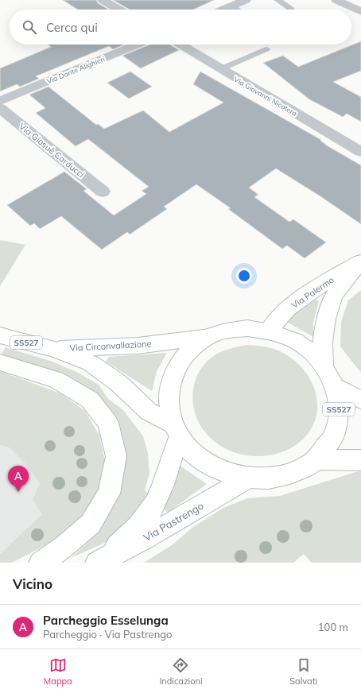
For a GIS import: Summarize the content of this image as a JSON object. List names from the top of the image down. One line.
{"streets":{"main road":["Via Palermo","SS527","Via Circonvallazione","Via Pastrengo"],"street":["Via Dante Alighieri","Via Giovanni Nicotera","Via Giosuè Carducci"]},"crossings":[["Via Palermo","SS527"],["SS527","Via Circonvallazione"],["SS527","Via Pastrengo"],["Via Circonvallazione","Via Pastrengo"]],"page":{"search":"Cerca qui","pins":"A","heading":"Vicino","list":[{"mark":"A","name":"Parcheggio Esselunga","note":"Parcheggio · Via Pastrengo","value":"100 m"}],"nav":["Mappa","Indicazioni","Salvati"]}}
